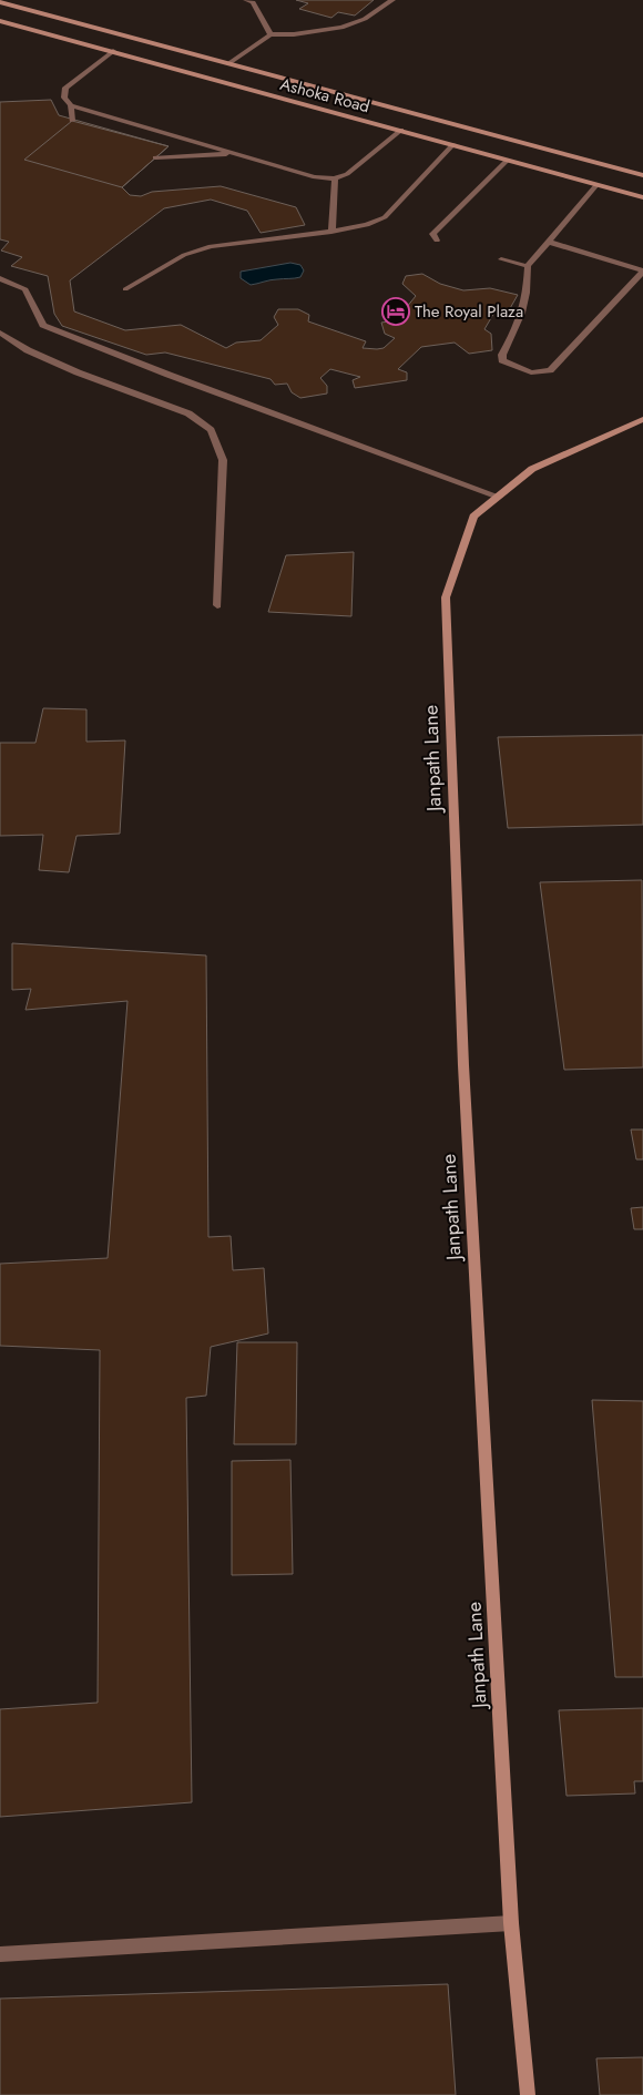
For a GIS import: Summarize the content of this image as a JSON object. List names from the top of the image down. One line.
{"streets":{"main road":["Ashoka Road","Janpath Lane"]},"places":{"hotel":["The Royal Plaza"]}}
